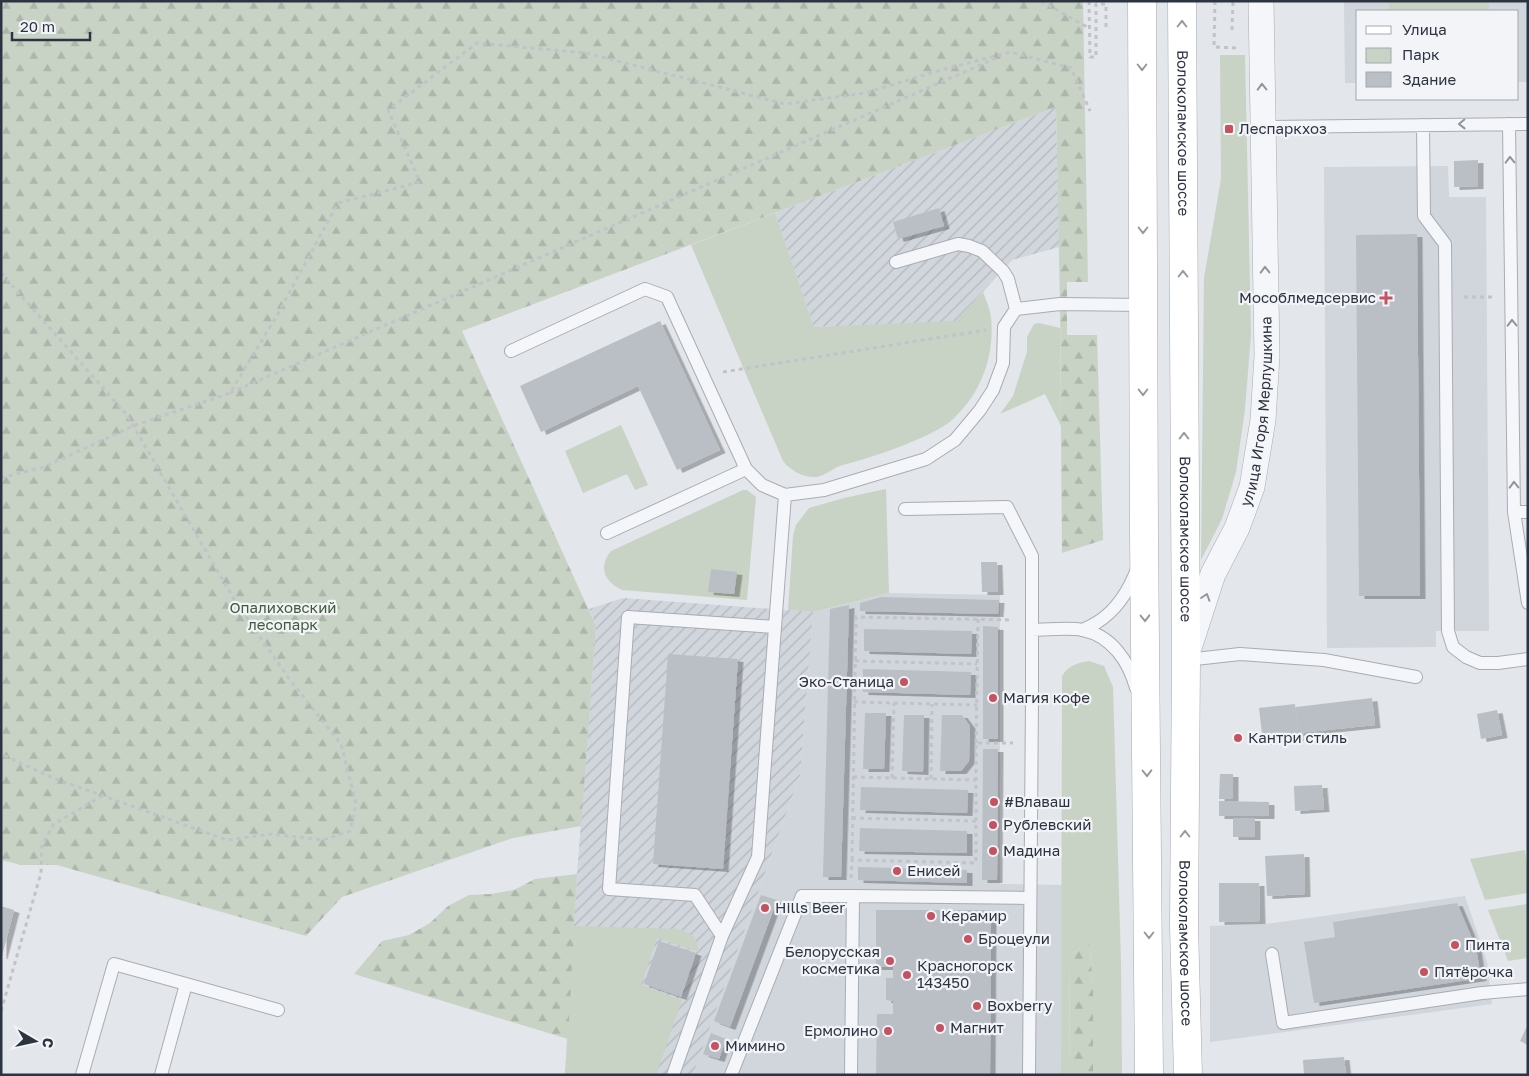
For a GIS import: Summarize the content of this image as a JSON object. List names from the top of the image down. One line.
{"streets":{"main road":["Волоколамское шоссе"],"street":["улица Игоря Мерлушкина"]},"crossings":[["Волоколамское шоссе","улица Игоря Мерлушкина"]],"one_way":["улица Игоря Мерлушкина"],"parks":["Опалиховский лесопарк"],"places":{"transit":["Леспаркхоз"],"health":["Мособлмедсервис"],"other":["Эко-Станица","Магия кофе","Кантри стиль","#Влаваш","Рублевский","Мадина","Енисей","Hills Beer","Керамир","Броцеули","Пинта","Белорусская косметика","Пятёрочка","Красногорск 143450","Boxberry","Магнит","Ермолино","Мимино"]},"legend":["Улица","Парк","Здание"],"scale_bar":"20 m","north":"right"}
